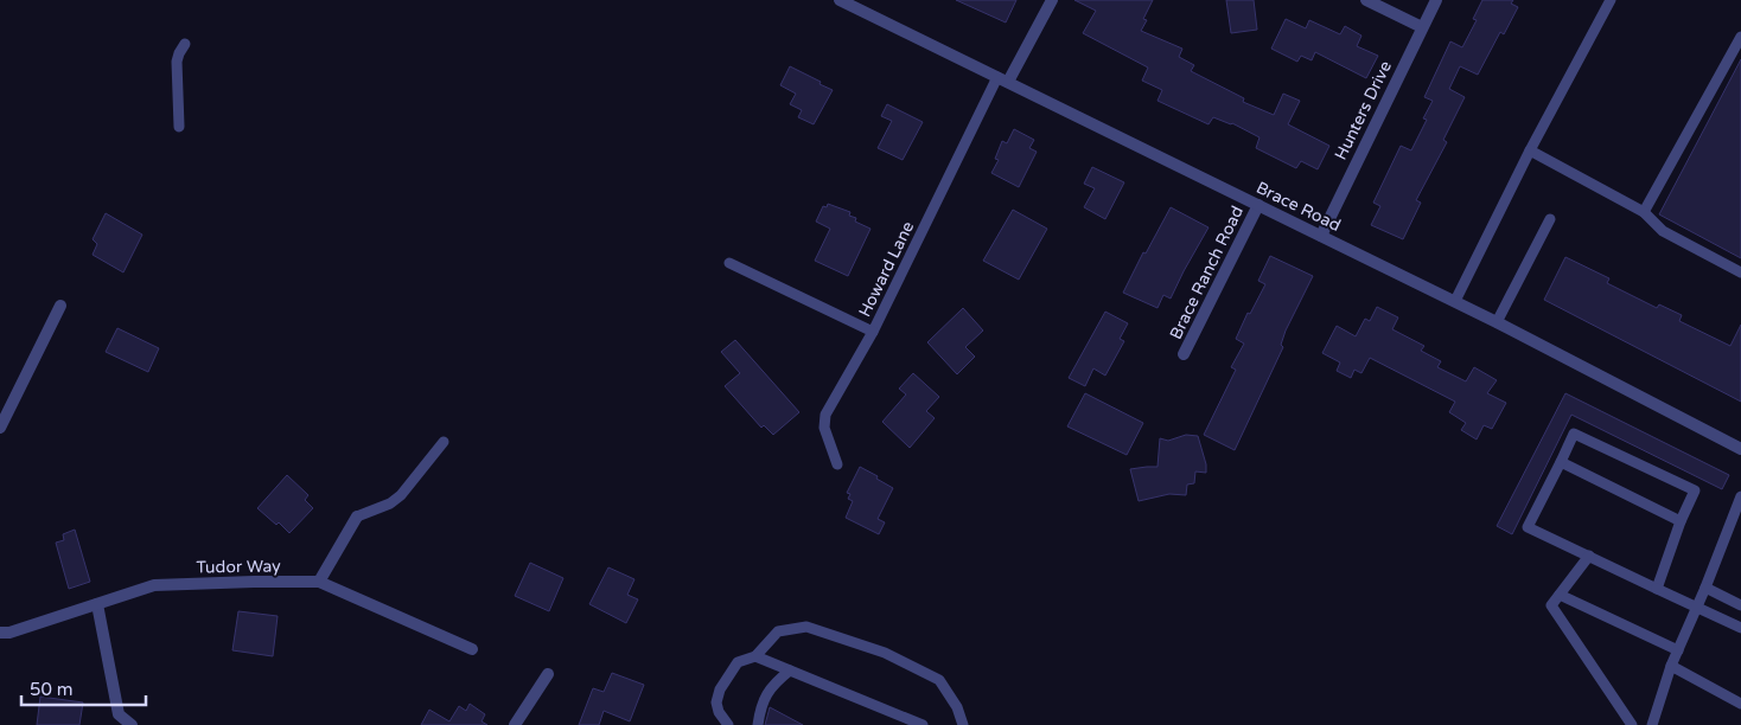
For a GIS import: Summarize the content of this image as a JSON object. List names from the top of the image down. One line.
{"streets":{"street":["Hunters Drive","Brace Road","Brace Ranch Road","Tudor Way"],"lane":["Howard Lane"]},"crossings":[["Hunters Drive","Brace Road"],["Brace Road","Howard Lane"],["Brace Road","Brace Ranch Road"]],"scale_bar":"50 m"}
